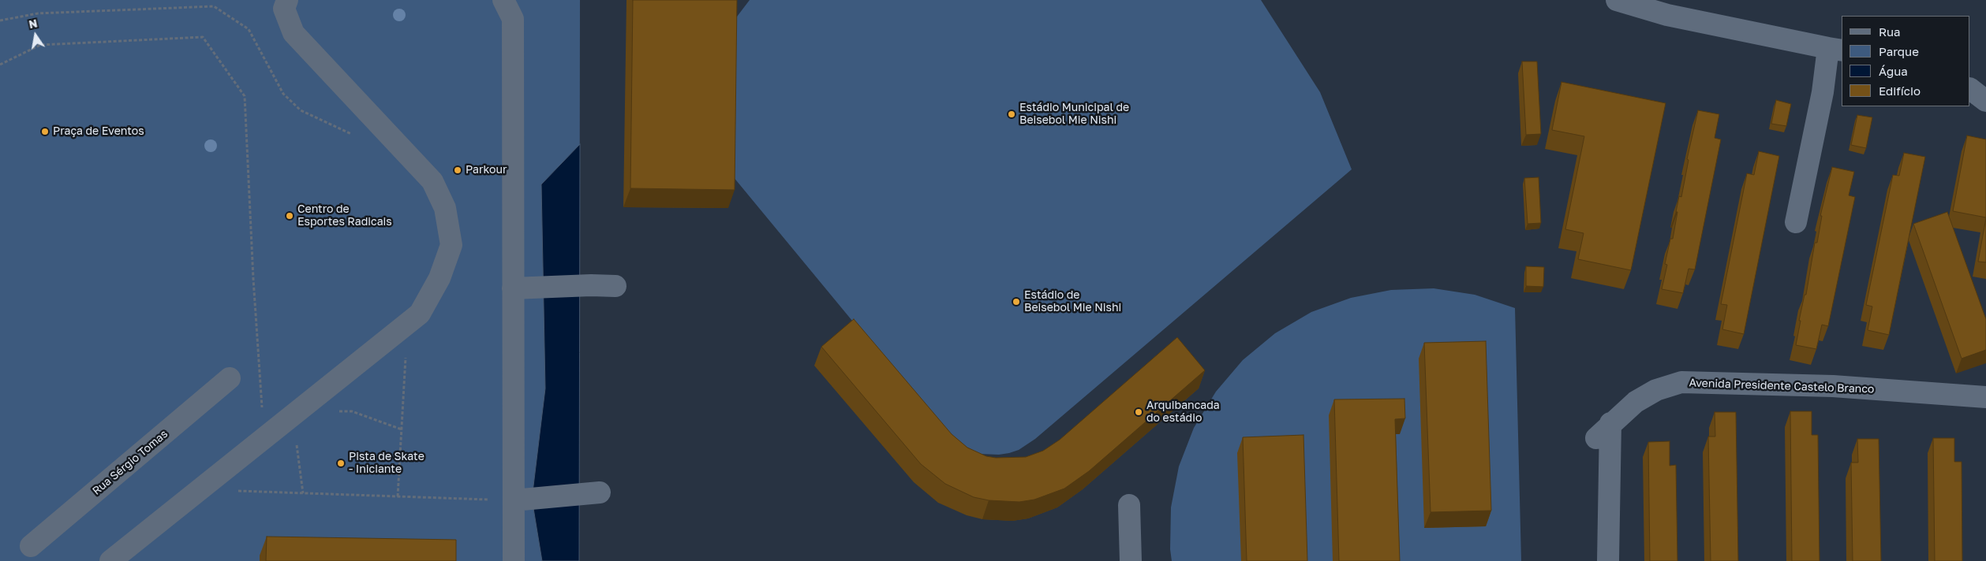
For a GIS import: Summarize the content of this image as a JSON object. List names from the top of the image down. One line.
{"streets":{"street":["Avenida Presidente Castelo Branco","Rua Sérgio Tomas"]},"places":["Estádio Municipal de Beisebol Mie Nishi","Praça de Eventos","Parkour","Centro de Esportes Radicais","Estádio de Beisebol Mie Nishi","Arquibancada do estádio","Pista de Skate - Iniciante"],"legend":["Rua","Parque","Água","Edifício"],"north":"top"}
